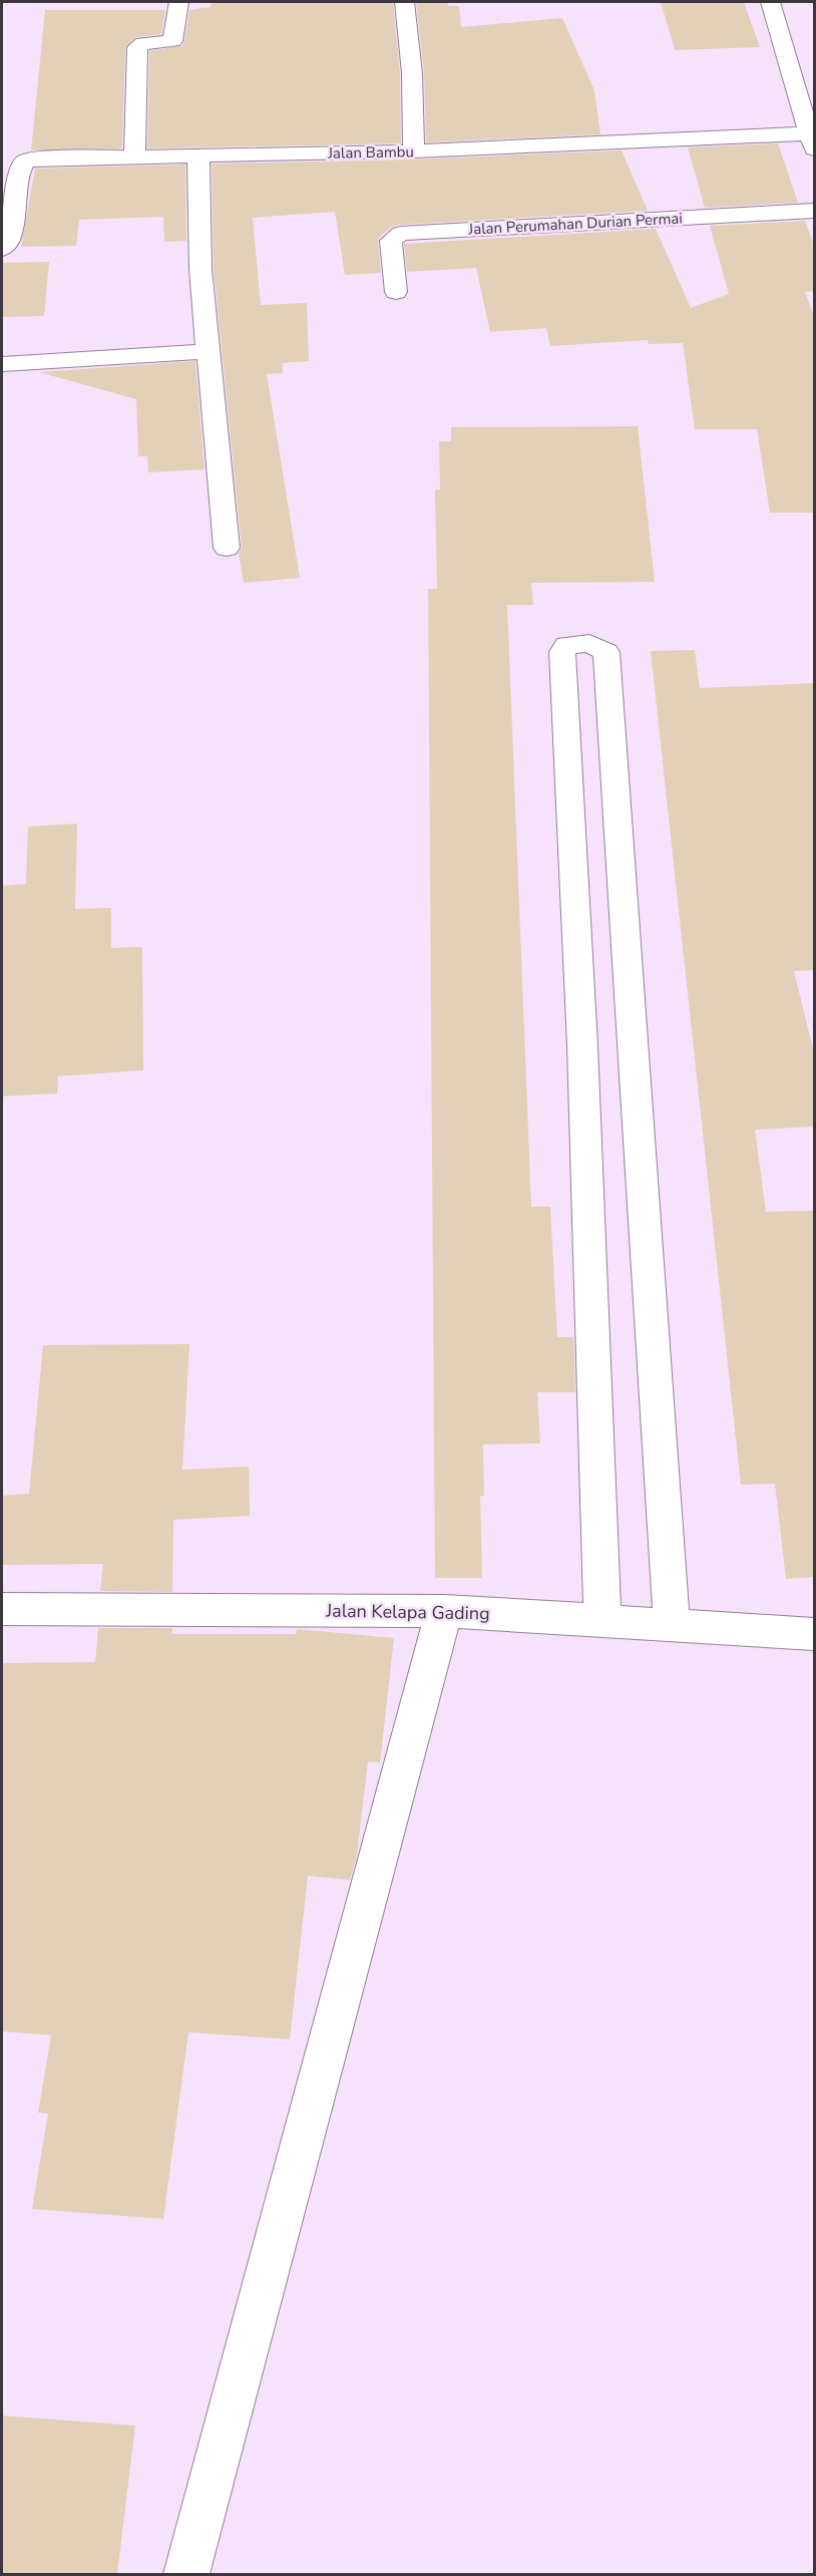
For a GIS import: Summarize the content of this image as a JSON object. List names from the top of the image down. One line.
{"streets":{"street":["Jalan Bambu","Jalan Perumahan Durian Permai","Jalan Kelapa Gading"]}}
